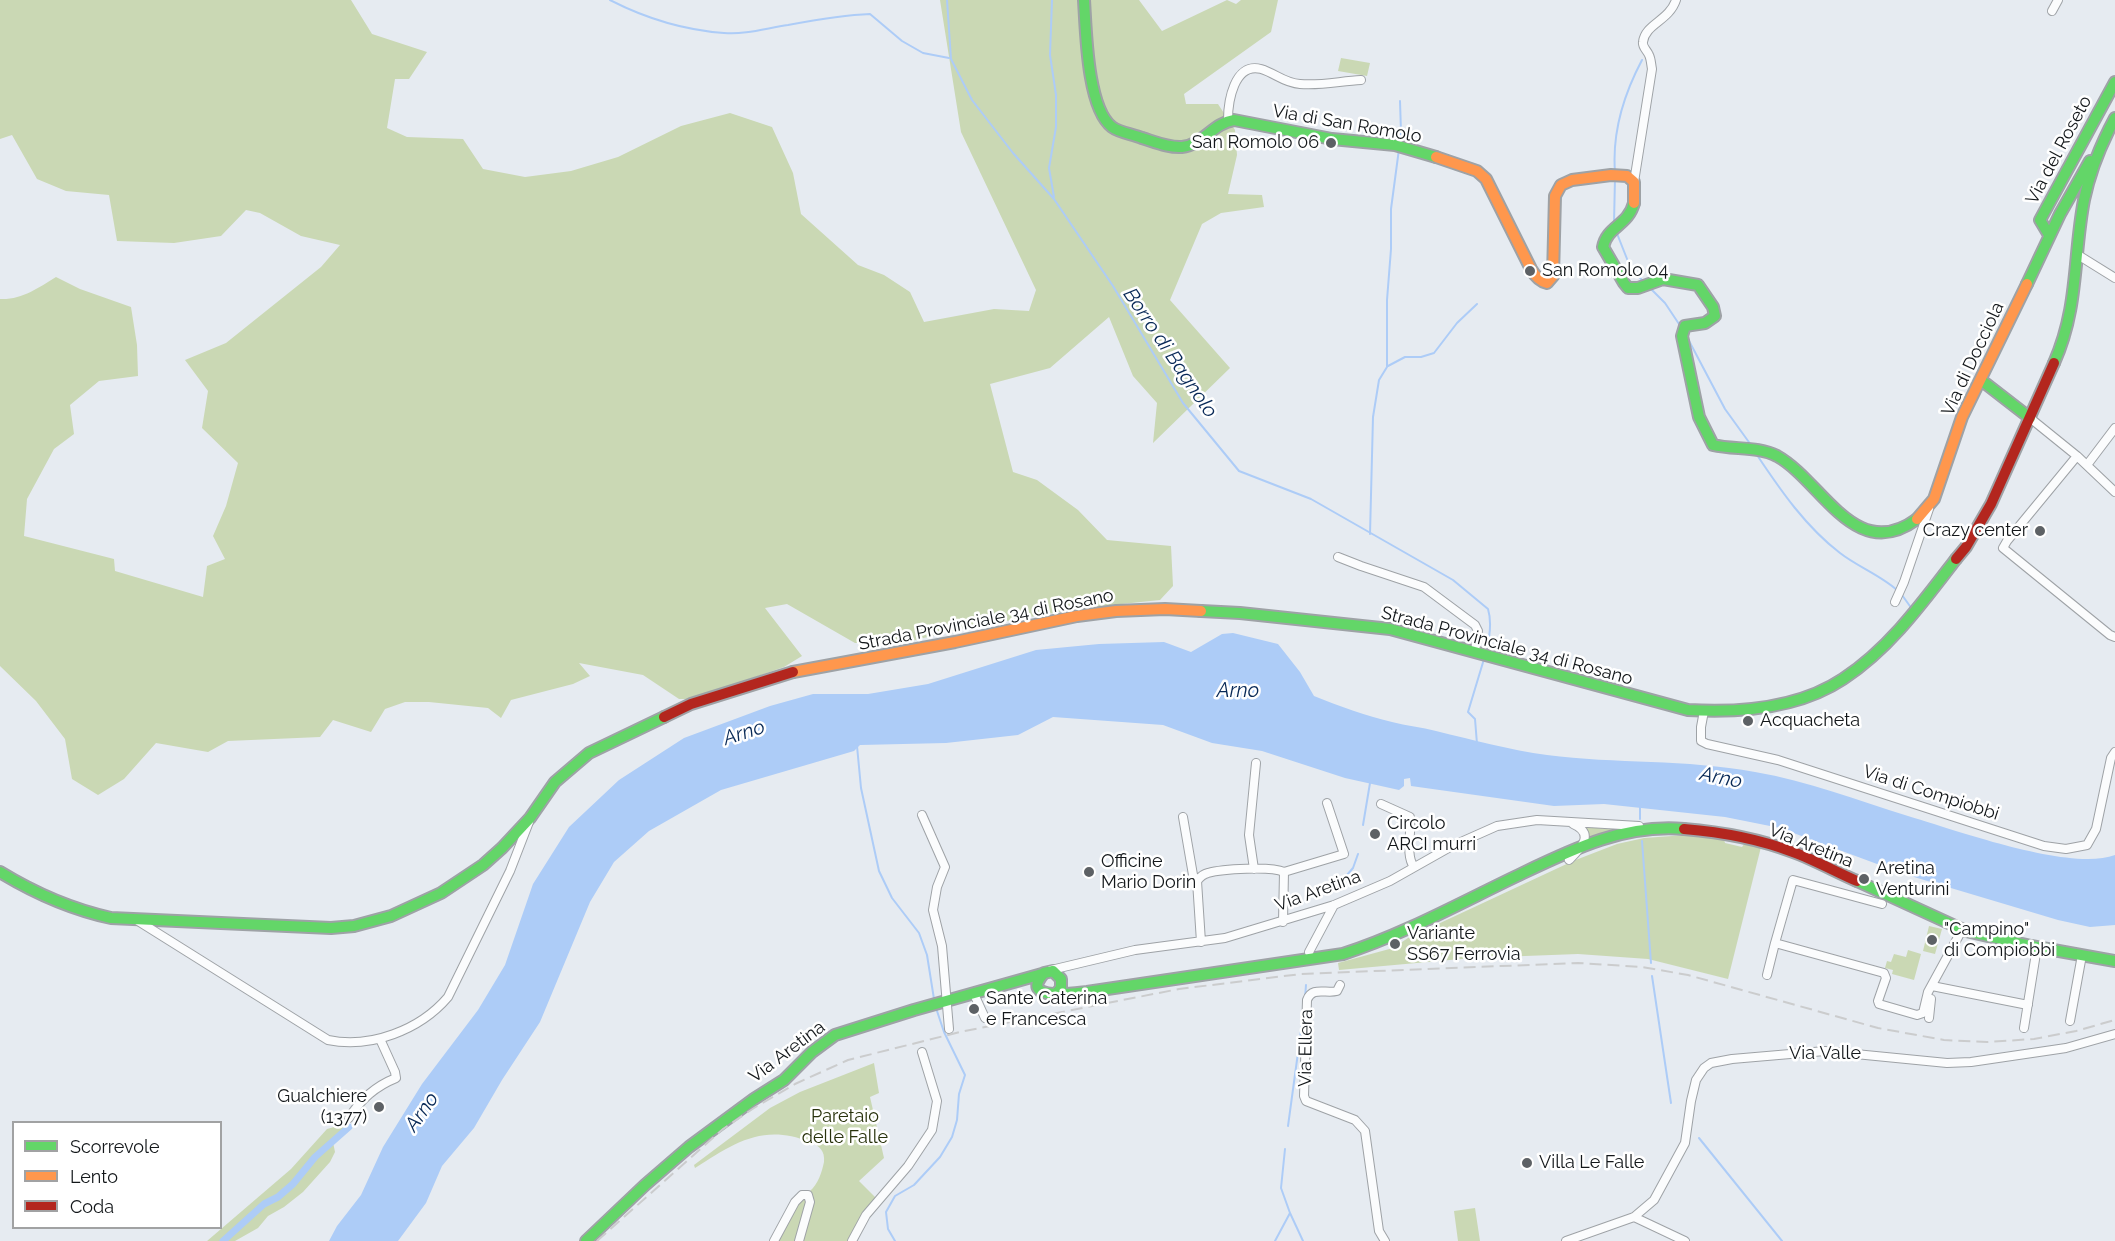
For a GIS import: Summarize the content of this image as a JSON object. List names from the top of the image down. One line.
{"streets":{"main road":["Via di San Romolo","Via del Roseto","Via di Docciola","Strada Provinciale 34 di Rosano","Via Aretina"],"street":["Via di Compiobbi","Via Ellera","Via Valle"]},"crossings":[["Via del Roseto","Via di Docciola"],["Via di Docciola","Strada Provinciale 34 di Rosano"],["Strada Provinciale 34 di Rosano","Via di Compiobbi"]],"water":["Borro di Bagnolo","Arno"],"parks":["Paretaio delle Falle"],"places":["San Romolo 06","San Romolo 04","Crazy center","Acquacheta","Circolo ARCI murri","Officine Mario Dorin","Aretina Venturini","\"Campino\" di Compiobbi","Variante SS67 Ferrovia","Sante Caterina e Francesca","Gualchiere (1377)","Villa Le Falle"],"legend":["Scorrevole","Lento","Coda"]}
